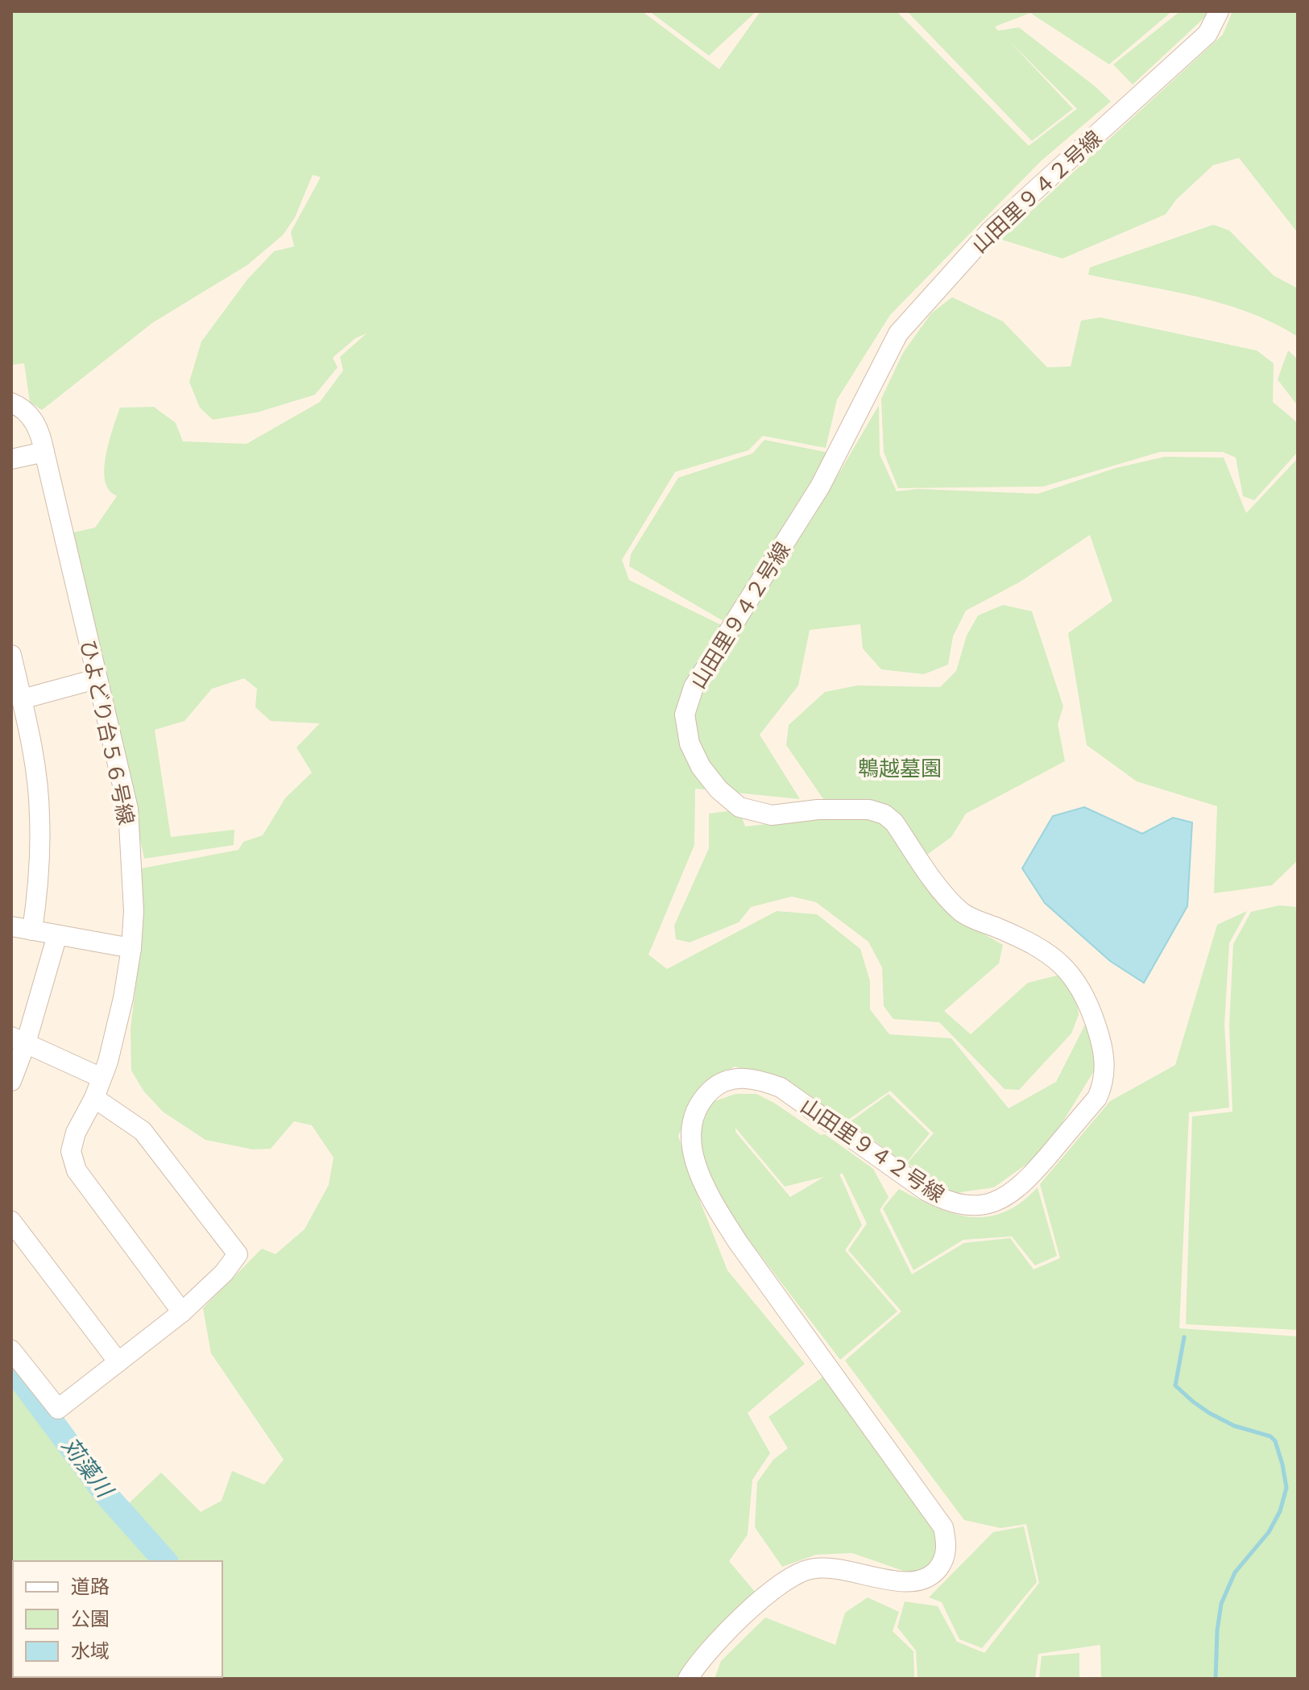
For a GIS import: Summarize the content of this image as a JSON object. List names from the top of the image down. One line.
{"streets":{"street":["山田里９４２号線","ひよどり台５６号線"]},"water":["苅藻川"],"parks":["鵯越墓園"],"legend":["道路","公園","水域"]}
